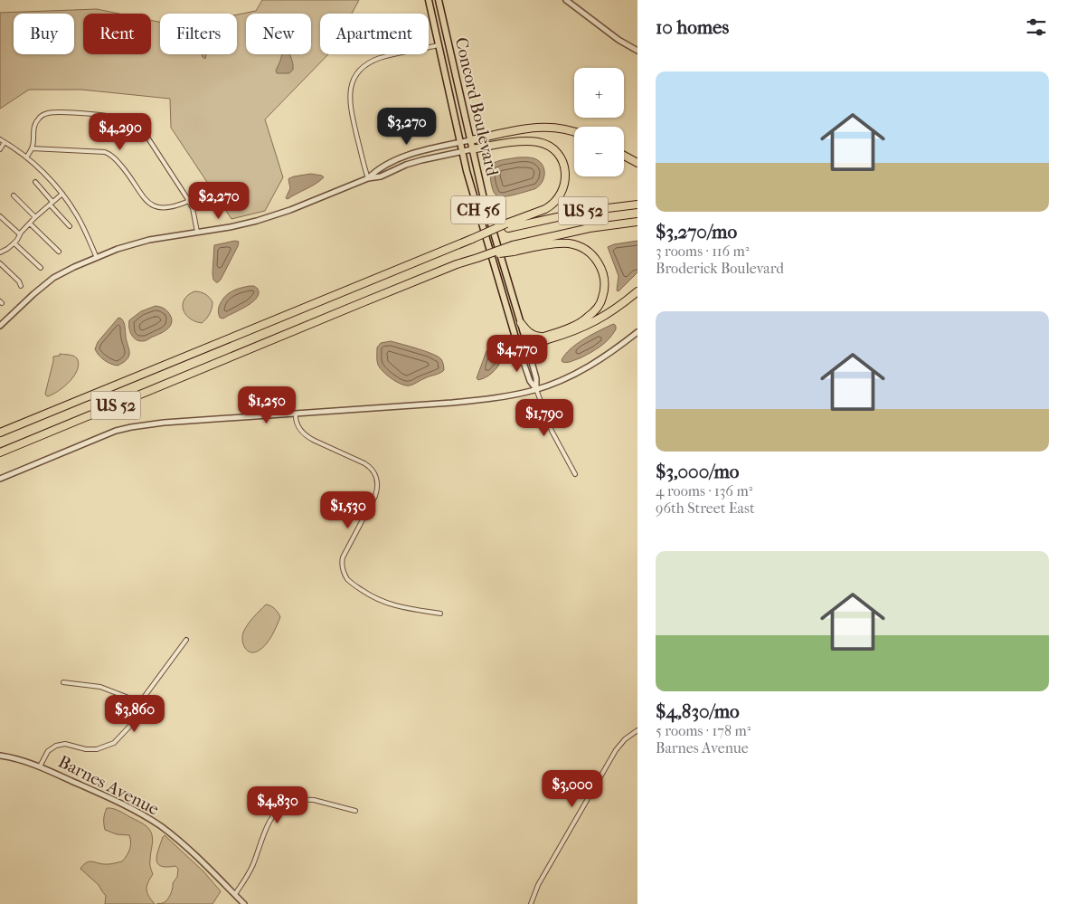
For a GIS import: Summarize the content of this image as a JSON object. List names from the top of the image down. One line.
{"streets":{"highway":["US 52"],"main road":["Concord Boulevard","CH 56"],"street":["Barnes Avenue"]},"crossings":[["Concord Boulevard","CH 56"]],"page":{"heading":"10 homes","chip":["Buy","Rent","Filters","New","Apartment"],"list":[{"name":"$3,270/mo","note":"3 rooms · 116 m² · Broderick Boulevard"},{"name":"$3,000/mo","note":"4 rooms · 136 m² · 96th Street East"},{"name":"$4,830/mo","note":"5 rooms · 178 m² · Barnes Avenue"}],"map_buttons":["+","−"],"price":["$3,270","$4,290","$2,270","$4,770","$1,250","$1,790","$1,530","$3,860","$3,000","$4,830"]}}
